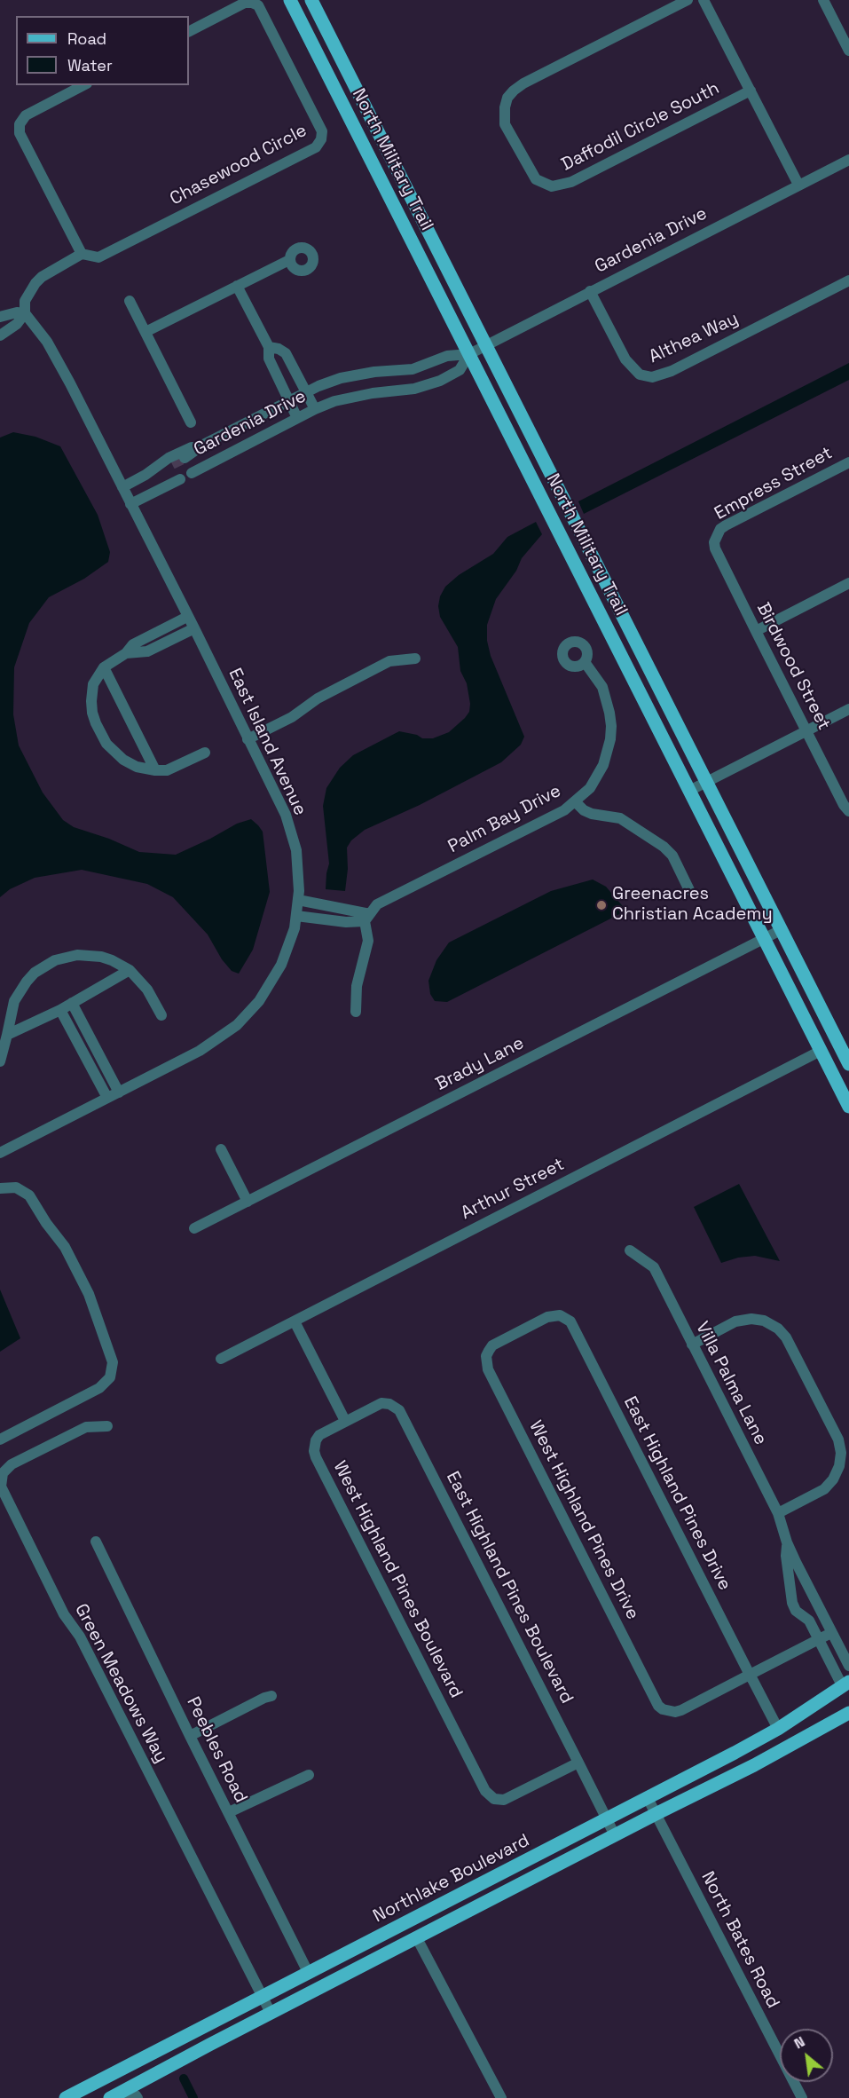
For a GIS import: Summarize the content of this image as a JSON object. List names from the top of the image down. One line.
{"streets":{"main road":["North Military Trail","Northlake Boulevard"],"street":["Daffodil Circle South","Chasewood Circle","Gardenia Drive","Althea Way","Empress Street","Birdwood Street","East Island Avenue","Palm Bay Drive","Brady Lane","Arthur Street","Villa Palma Lane","East Highland Pines Drive","West Highland Pines Drive","West Highland Pines Boulevard","East Highland Pines Boulevard","Green Meadows Way","Peebles Road","North Bates Road"]},"crossings":[["North Military Trail","Gardenia Drive"],["North Military Trail","Brady Lane"],["North Military Trail","Arthur Street"],["Chasewood Circle","East Island Avenue"],["Gardenia Drive","Althea Way"],["Gardenia Drive","East Island Avenue"],["Empress Street","Birdwood Street"],["Villa Palma Lane","West Highland Pines Drive"],["Villa Palma Lane","Northlake Boulevard"],["East Highland Pines Drive","West Highland Pines Drive"],["East Highland Pines Drive","Northlake Boulevard"],["West Highland Pines Boulevard","East Highland Pines Boulevard"],["East Highland Pines Boulevard","Northlake Boulevard"],["Green Meadows Way","Northlake Boulevard"],["Peebles Road","Northlake Boulevard"],["Northlake Boulevard","North Bates Road"]],"places":["Greenacres Christian Academy"],"legend":["Road","Water"],"north":"top left"}
